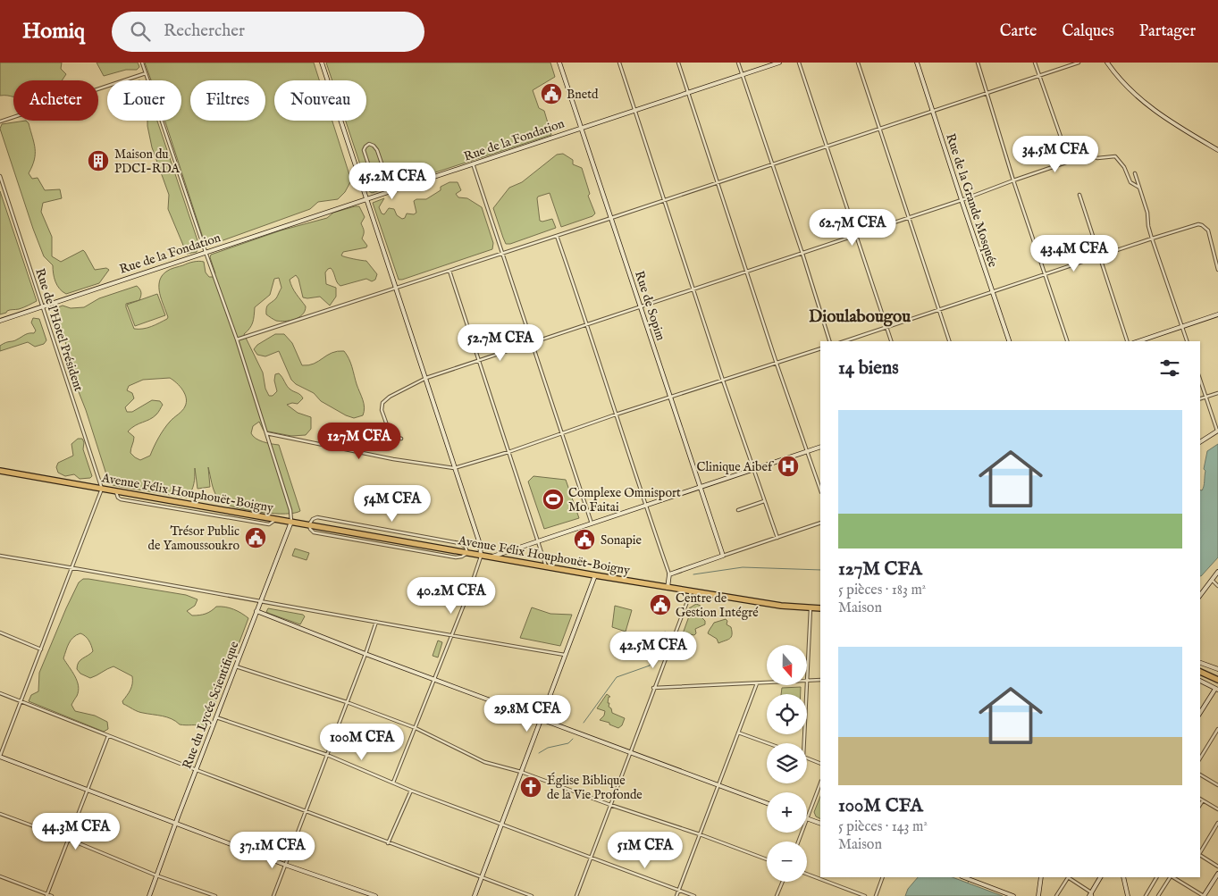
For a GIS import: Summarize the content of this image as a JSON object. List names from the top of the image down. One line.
{"streets":{"highway":["Avenue Félix Houphouët-Boigny"],"street":["Rue de la Fondation","Rue de la Grande Mosquée","Rue de Sopim","Rue de l'Hotel Président","Rue du Lycée Scientifique"]},"crossings":[["Rue de la Fondation","Rue de Sopim"],["Rue de la Fondation","Rue de l'Hotel Président"],["Rue de l'Hotel Président","Avenue Félix Houphouët-Boigny"],["Avenue Félix Houphouët-Boigny","Rue du Lycée Scientifique"]],"districts":["Dioulabougou"],"places":{"public building":["Bnetd","Trésor Public de Yamoussoukro","Sonapie","Centre de Gestion Intégré"],"building":["Maison du PDCI-RDA"],"hospital":["Clinique Aibef"],"sports":["Complexe Omnisport Mo Faitai"],"church":["Église Biblique de la Vie Profonde"]},"north":"bottom","page":{"header":"Homiq","search":"Rechercher","nav":["Carte","Calques","Partager"],"chip":["Acheter","Louer","Filtres","Nouveau"],"price":["34.5M CFA","45.2M CFA","62.7M CFA","43.4M CFA","52.7M CFA","127M CFA","54M CFA","40.2M CFA","42.5M CFA","29.8M CFA","100M CFA","44.3M CFA","37.1M CFA","51M CFA"],"heading":"14 biens","list":[{"name":"127M CFA","note":"5 pièces · 183 m² · Maison"},{"name":"100M CFA","note":"5 pièces · 143 m² · Maison"}],"map_buttons":["+","−"]}}
